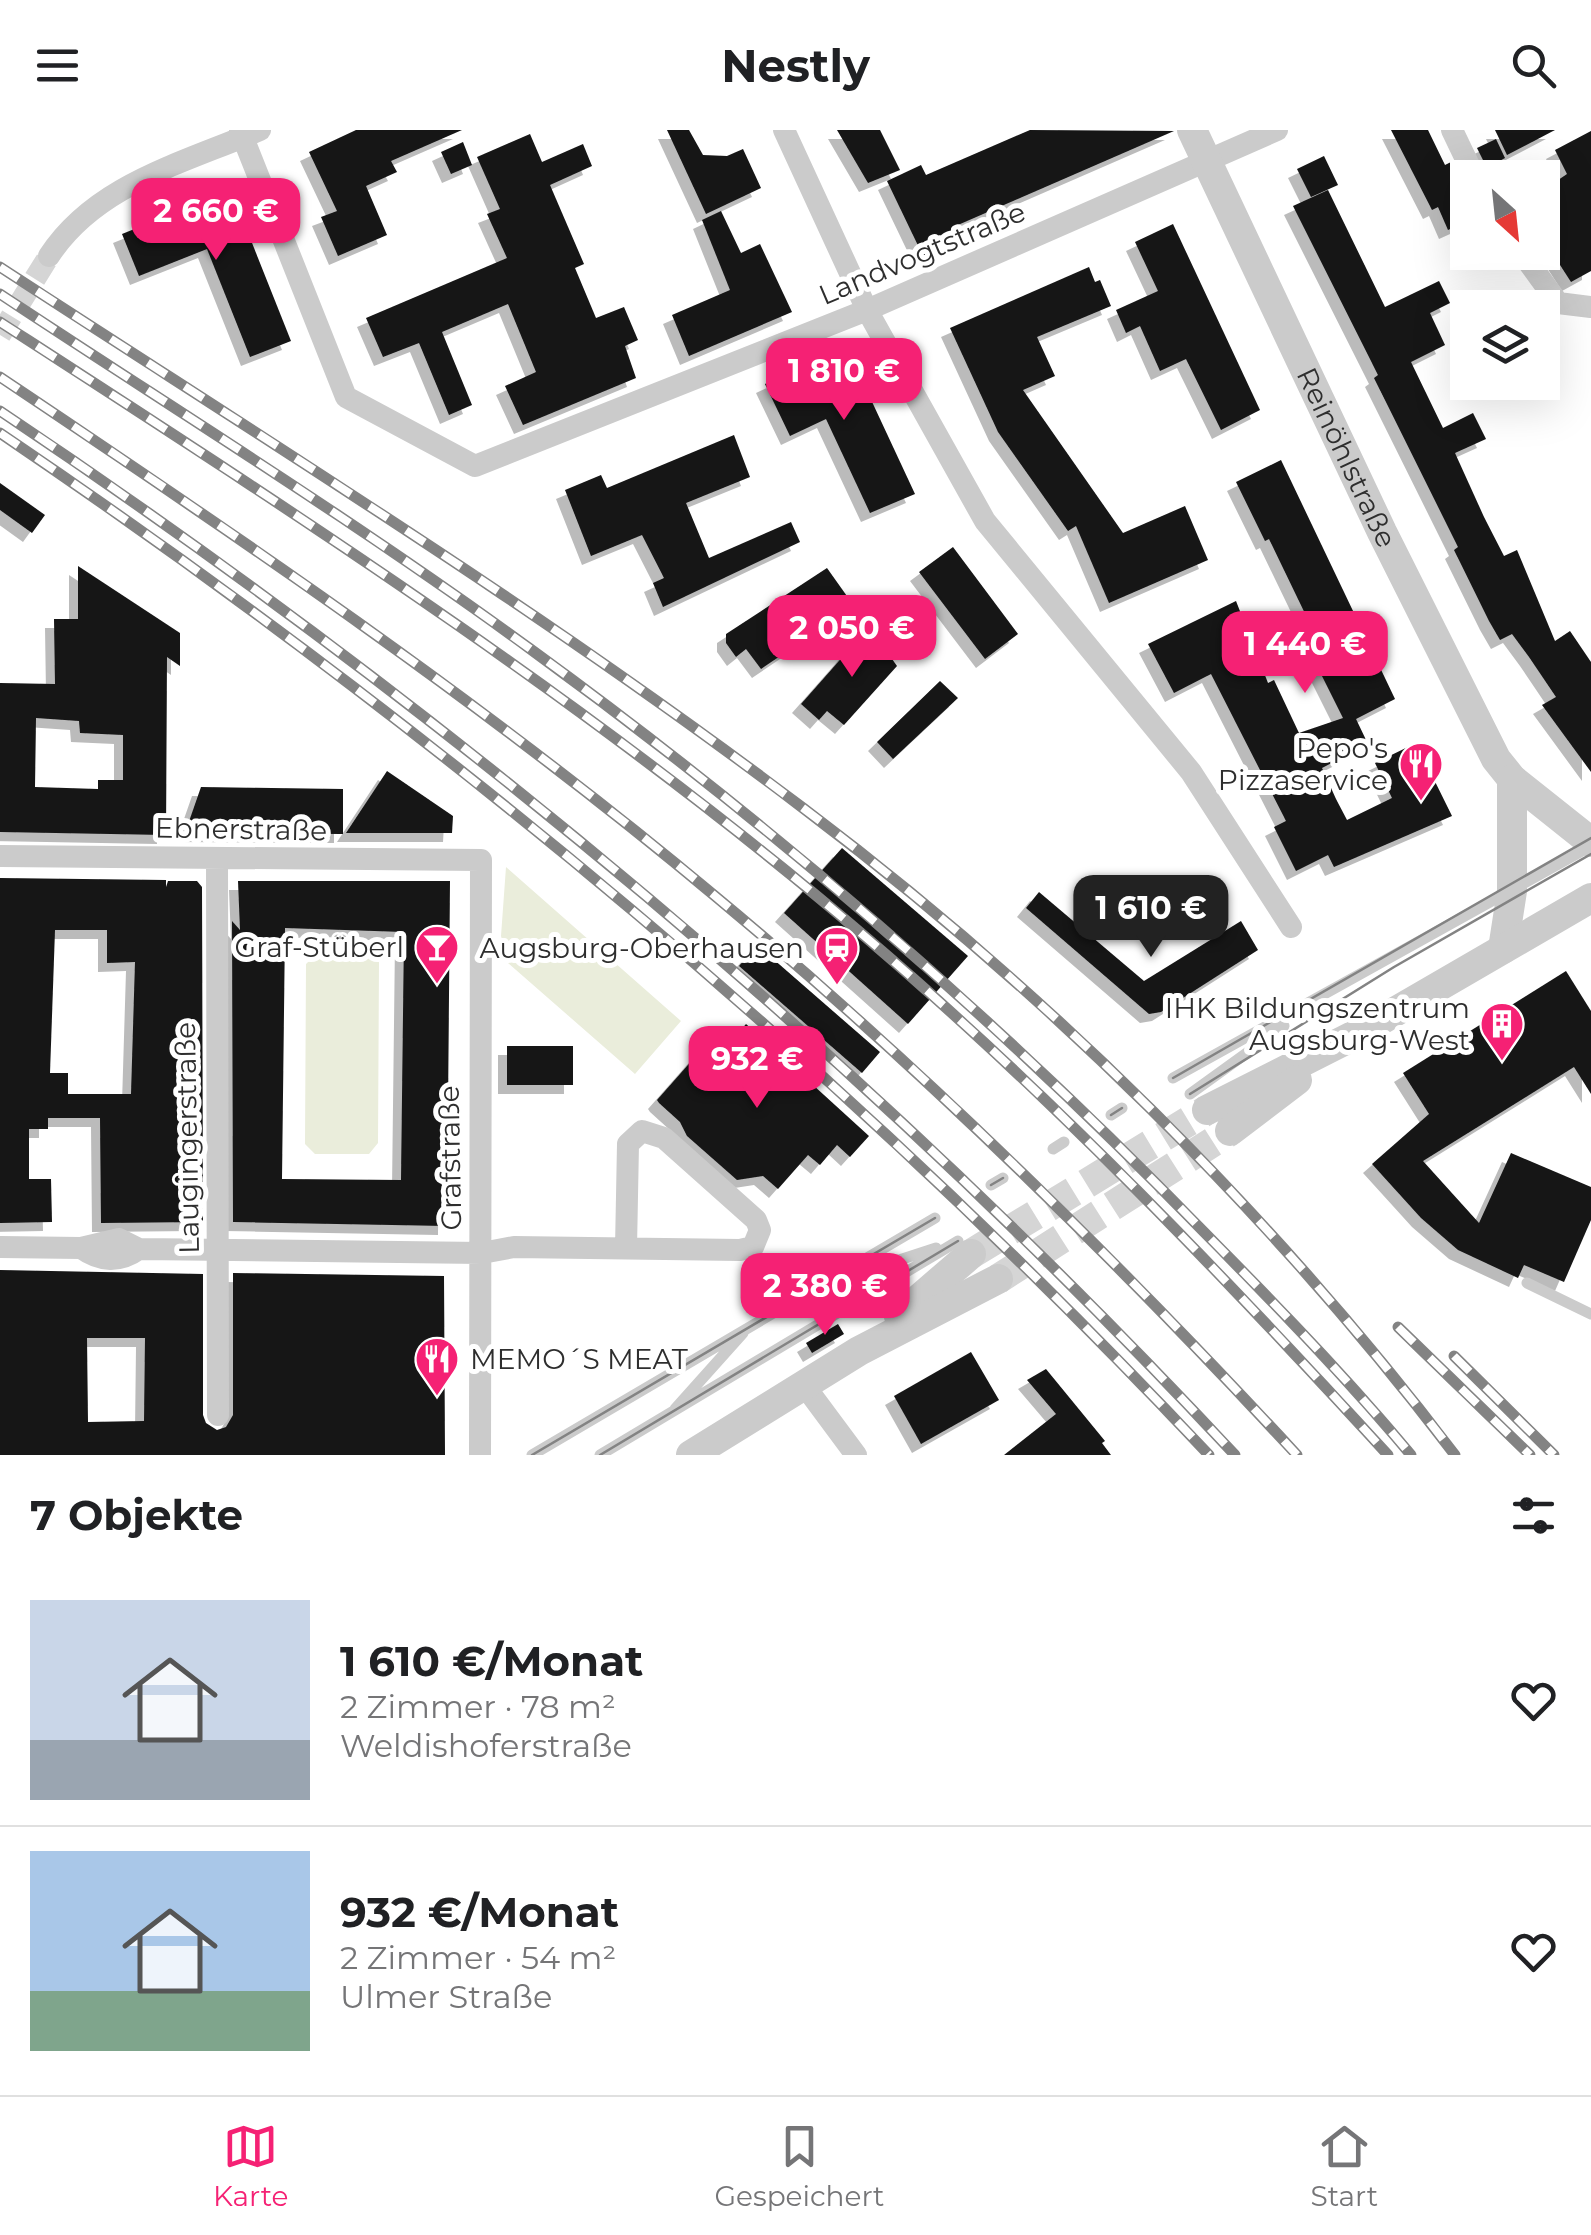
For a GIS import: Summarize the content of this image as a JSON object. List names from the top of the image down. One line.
{"streets":{"street":["Landvogtstraße","Reinöhlstraße","Ebnerstraße","Laugingerstraße","Grafstraße"]},"crossings":[["Landvogtstraße","Reinöhlstraße"],["Ebnerstraße","Laugingerstraße"],["Ebnerstraße","Grafstraße"]],"places":{"restaurant":["Pepo's Pizzaservice","MEMO´S MEAT"],"bar":["Graf-Stüberl"],"station":["Augsburg-Oberhausen"],"building":["IHK Bildungszentrum Augsburg-West"]},"north":"bottom right","page":{"header":"Nestly","price":["2 660 €","1 810 €","2 050 €","1 440 €","1 610 €","932 €","2 380 €"],"heading":"7 Objekte","list":[{"name":"1 610 €/Monat","note":"2 Zimmer · 78 m² · Weldishoferstraße"},{"name":"932 €/Monat","note":"2 Zimmer · 54 m² · Ulmer Straße"}],"tabs":["Karte","Gespeichert","Start"]}}
